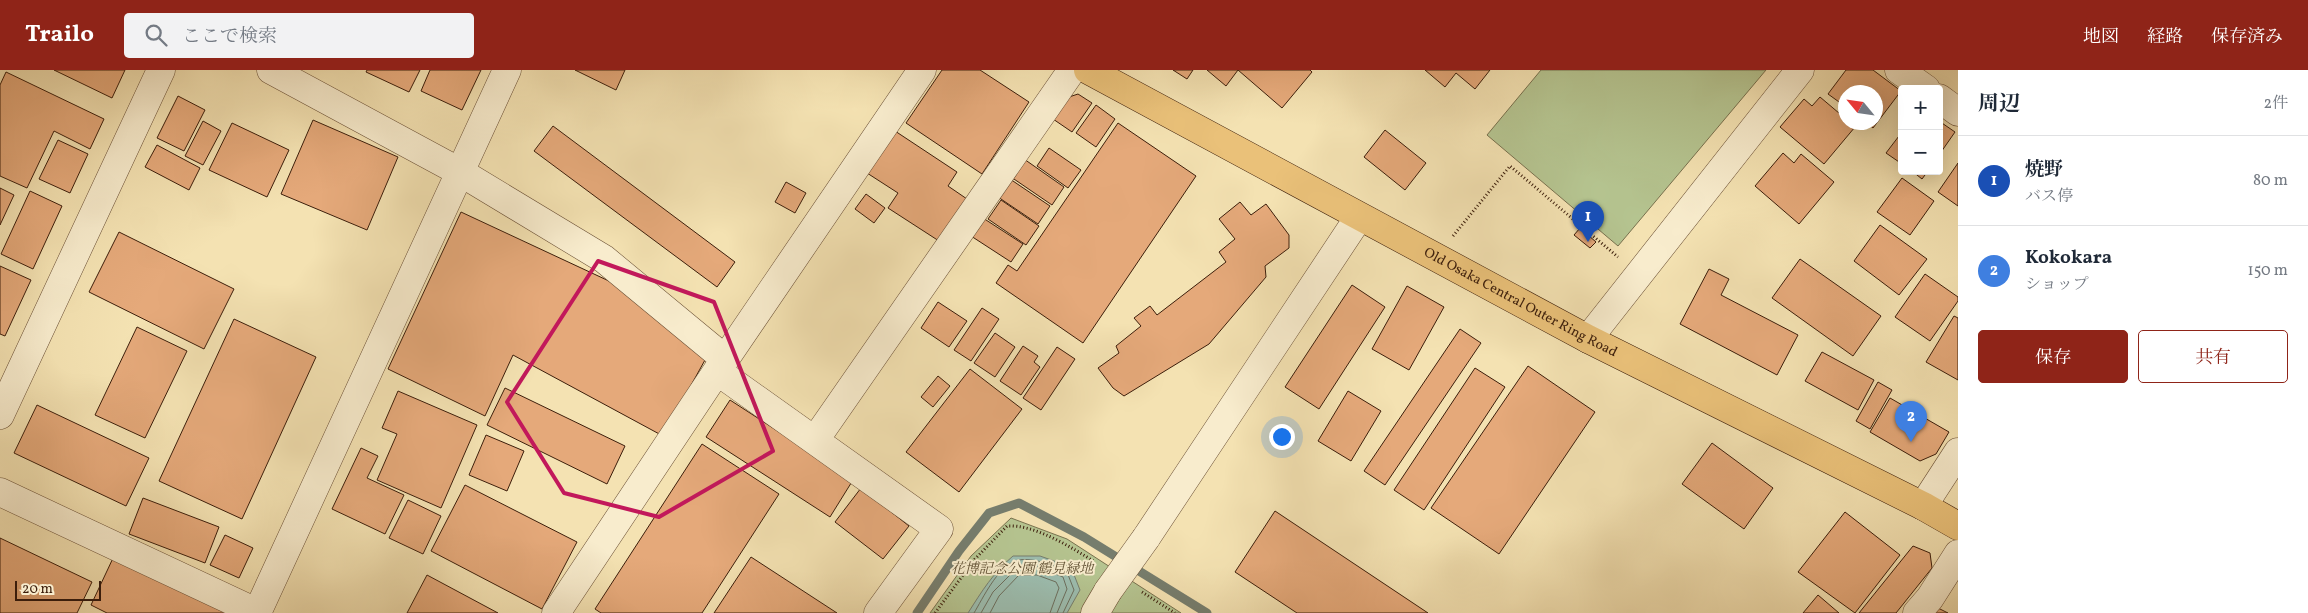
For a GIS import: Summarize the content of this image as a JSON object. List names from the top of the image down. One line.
{"streets":{"main road":["Old Osaka Central Outer Ring Road"]},"parks":["花博記念公園 鶴見緑地"],"scale_bar":"20 m","north":"top left","page":{"header":"Trailo","search":"ここで検索","nav":["地図","経路","保存済み"],"heading":["周辺","2件"],"map_buttons":["+","−"],"list":[{"mark":"1","name":"焼野","note":"バス停","value":"80 m"},{"mark":"2","name":"Kokokara","note":"ショップ","value":"150 m"}],"pins":["1","2"],"buttons":["保存","共有"],"scale":"20 m"}}
